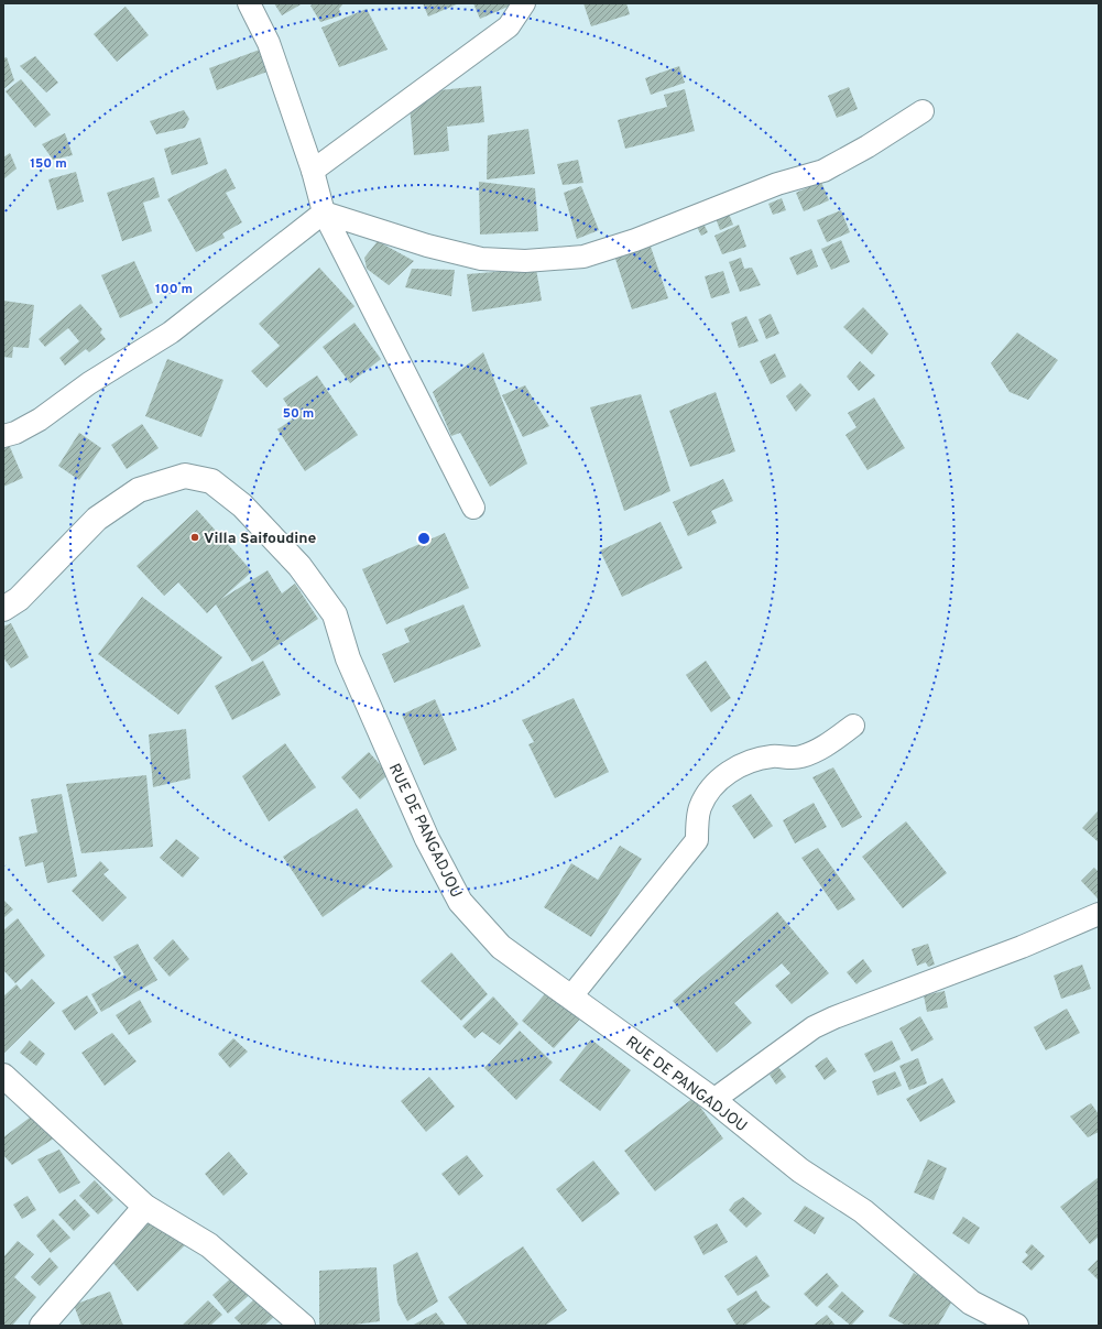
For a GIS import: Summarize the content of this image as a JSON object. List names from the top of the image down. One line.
{"streets":{"main road":["RUE DE PANGADJOU"]},"places":["Villa Saifoudine"],"rings":["150 m","100 m","50 m"]}
